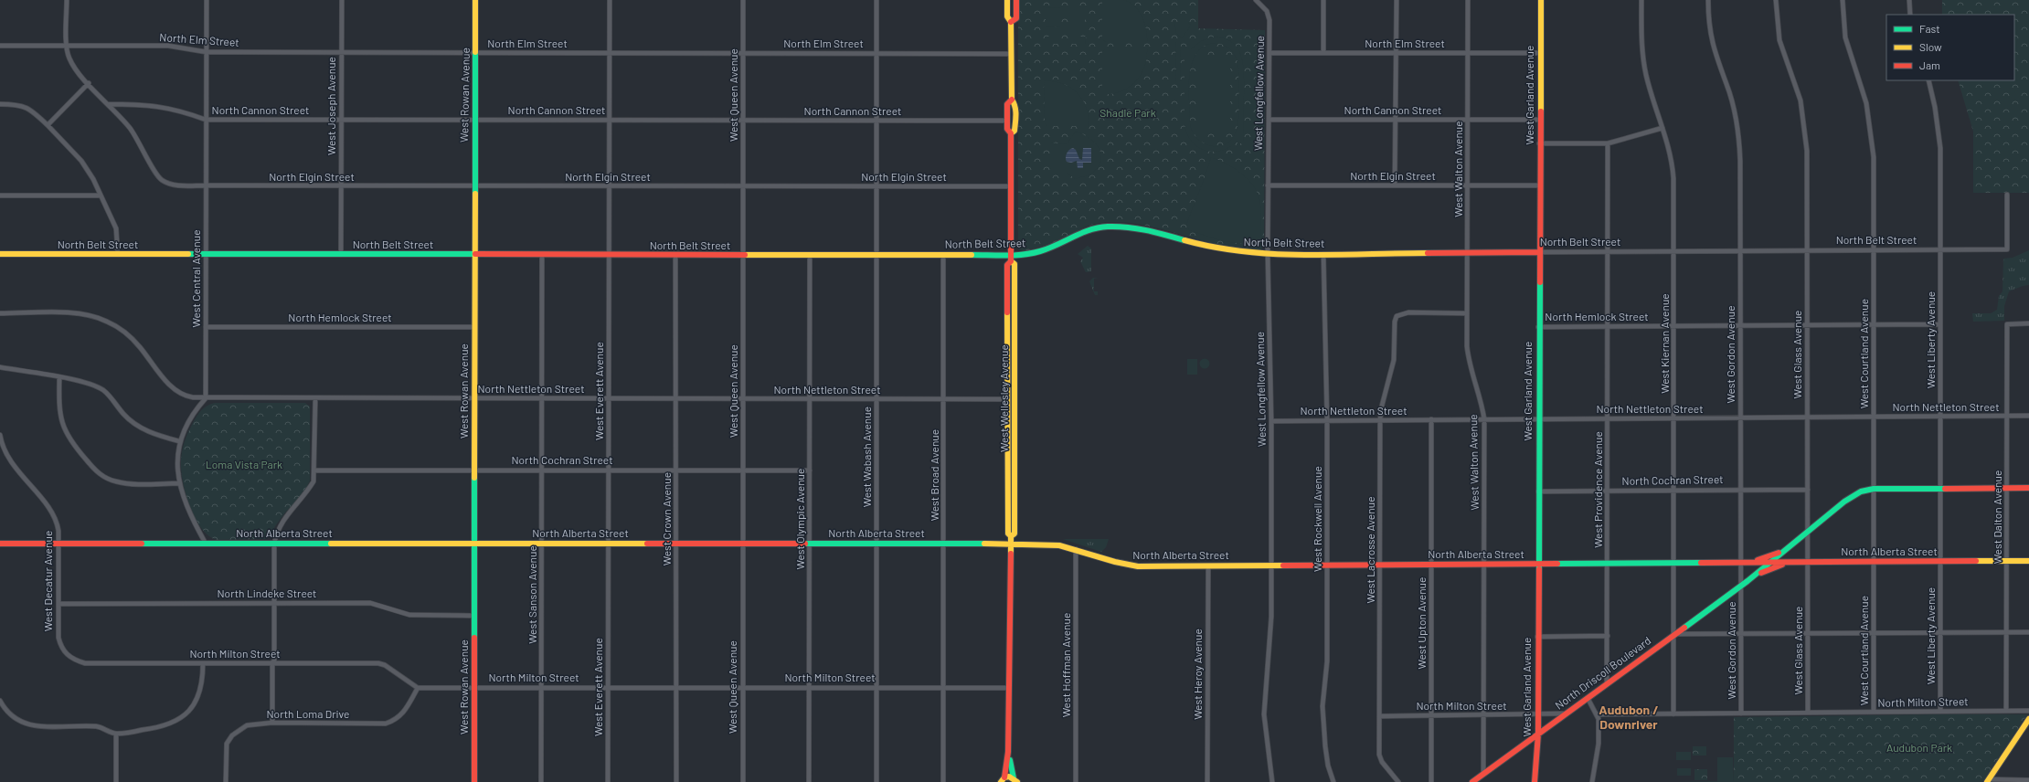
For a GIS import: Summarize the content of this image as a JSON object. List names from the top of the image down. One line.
{"streets":{"main road":["West Rowan Avenue","West Garland Avenue","North Belt Street","West Wellesley Avenue","North Alberta Street","North Driscoll Boulevard"],"street":["North Elm Street","West Longfellow Avenue","West Queen Avenue","West Joseph Avenue","North Cannon Street","West Walton Avenue","North Elgin Street","West Central Avenue","North Hemlock Street","West Liberty Avenue","West Kiernan Avenue","West Courtland Avenue","West Gordon Avenue","West Glass Avenue","North Nettleton Street","West Everett Avenue","West Wabash Avenue","North Cochran Street","West Broad Avenue","West Providence Avenue","West Dalton Avenue","West Crown Avenue","West Olympic Avenue","West Rockwell Avenue","West Lacrosse Avenue","West Decatur Avenue","North Lindeke Street","West Sanson Avenue","West Upton Avenue","North Milton Street","West Hoffman Avenue","West Heroy Avenue","North Loma Drive"]},"crossings":[["North Elm Street","West Longfellow Avenue"],["North Elm Street","West Rowan Avenue"],["North Elm Street","West Queen Avenue"],["North Elm Street","West Garland Avenue"],["North Elm Street","West Joseph Avenue"],["North Elm Street","West Walton Avenue"],["North Elm Street","North Elgin Street"],["North Elm Street","West Central Avenue"],["North Elm Street","West Everett Avenue"],["North Elm Street","West Wellesley Avenue"],["North Elm Street","West Wabash Avenue"],["West Longfellow Avenue","North Cannon Street"],["West Longfellow Avenue","North Elgin Street"],["West Longfellow Avenue","North Belt Street"],["West Longfellow Avenue","North Nettleton Street"],["West Longfellow Avenue","North Alberta Street"],["West Rowan Avenue","North Cannon Street"],["West Rowan Avenue","North Elgin Street"],["West Rowan Avenue","North Belt Street"],["West Rowan Avenue","North Hemlock Street"],["West Rowan Avenue","North Nettleton Street"],["West Rowan Avenue","North Cochran Street"],["West Rowan Avenue","North Alberta Street"],["West Rowan Avenue","North Lindeke Street"],["West Rowan Avenue","North Milton Street"],["West Queen Avenue","North Cannon Street"],["West Queen Avenue","North Elgin Street"],["West Queen Avenue","North Belt Street"],["West Queen Avenue","North Nettleton Street"],["West Queen Avenue","North Cochran Street"],["West Queen Avenue","North Alberta Street"],["West Queen Avenue","North Milton Street"],["West Garland Avenue","North Cannon Street"],["West Garland Avenue","North Elgin Street"],["West Garland Avenue","North Belt Street"],["West Garland Avenue","North Hemlock Street"],["West Garland Avenue","North Nettleton Street"],["West Garland Avenue","North Cochran Street"],["West Garland Avenue","North Alberta Street"],["West Garland Avenue","North Milton Street"],["West Garland Avenue","North Driscoll Boulevard"],["West Joseph Avenue","North Cannon Street"],["West Joseph Avenue","North Elgin Street"],["West Joseph Avenue","North Belt Street"],["North Cannon Street","West Walton Avenue"],["North Cannon Street","North Elgin Street"],["North Cannon Street","West Central Avenue"],["North Cannon Street","West Everett Avenue"],["North Cannon Street","West Wellesley Avenue"],["North Cannon Street","West Wabash Avenue"],["West Walton Avenue","North Elgin Street"],["West Walton Avenue","North Belt Street"],["West Walton Avenue","North Nettleton Street"],["West Walton Avenue","North Alberta Street"],["West Walton Avenue","West Lacrosse Avenue"],["West Walton Avenue","North Milton Street"],["West Walton Avenue","North Driscoll Boulevard"],["North Elgin Street","West Central Avenue"],["North Elgin Street","West Everett Avenue"],["North Elgin Street","West Wellesley Avenue"],["North Elgin Street","West Wabash Avenue"],["North Belt Street","West Central Avenue"],["North Belt Street","West Liberty Avenue"],["North Belt Street","West Kiernan Avenue"],["North Belt Street","West Courtland Avenue"],["North Belt Street","West Gordon Avenue"],["North Belt Street","West Glass Avenue"],["North Belt Street","West Everett Avenue"],["North Belt Street","West Wellesley Avenue"],["North Belt Street","West Wabash Avenue"],["North Belt Street","West Broad Avenue"],["North Belt Street","West Providence Avenue"],["North Belt Street","West Crown Avenue"],["North Belt Street","West Olympic Avenue"],["North Belt Street","West Rockwell Avenue"],["North Belt Street","West Sanson Avenue"],["West Central Avenue","North Hemlock Street"],["West Central Avenue","North Nettleton Street"],["North Hemlock Street","West Liberty Avenue"],["North Hemlock Street","West Kiernan Avenue"],["North Hemlock Street","West Courtland Avenue"],["North Hemlock Street","West Gordon Avenue"],["North Hemlock Street","West Glass Avenue"],["North Hemlock Street","West Providence Avenue"],["West Liberty Avenue","North Nettleton Street"],["West Liberty Avenue","North Alberta Street"],["West Liberty Avenue","North Milton Street"],["West Kiernan Avenue","North Nettleton Street"],["West Kiernan Avenue","North Cochran Street"],["West Kiernan Avenue","North Alberta Street"],["West Kiernan Avenue","North Milton Street"],["West Kiernan Avenue","North Driscoll Boulevard"],["West Courtland Avenue","North Nettleton Street"],["West Courtland Avenue","North Alberta Street"],["West Courtland Avenue","North Milton Street"],["West Courtland Avenue","North Driscoll Boulevard"],["West Gordon Avenue","North Nettleton Street"],["West Gordon Avenue","North Cochran Street"],["West Gordon Avenue","North Alberta Street"],["West Gordon Avenue","North Milton Street"],["West Gordon Avenue","North Driscoll Boulevard"],["West Glass Avenue","North Nettleton Street"],["West Glass Avenue","North Cochran Street"],["West Glass Avenue","North Alberta Street"],["West Glass Avenue","North Milton Street"],["West Glass Avenue","North Driscoll Boulevard"],["North Nettleton Street","West Everett Avenue"],["North Nettleton Street","West Wellesley Avenue"],["North Nettleton Street","West Wabash Avenue"],["North Nettleton Street","West Broad Avenue"],["North Nettleton Street","West Providence Avenue"],["North Nettleton Street","West Dalton Avenue"],["North Nettleton Street","West Crown Avenue"],["North Nettleton Street","West Olympic Avenue"],["North Nettleton Street","West Rockwell Avenue"],["North Nettleton Street","West Lacrosse Avenue"],["North Nettleton Street","West Sanson Avenue"],["North Nettleton Street","West Upton Avenue"],["West Everett Avenue","North Cochran Street"],["West Everett Avenue","North Alberta Street"],["West Everett Avenue","North Milton Street"],["West Wellesley Avenue","North Alberta Street"],["West Wellesley Avenue","North Milton Street"],["West Wabash Avenue","North Alberta Street"],["West Wabash Avenue","North Milton Street"],["North Cochran Street","West Providence Avenue"],["North Cochran Street","West Crown Avenue"],["North Cochran Street","West Olympic Avenue"],["North Cochran Street","West Sanson Avenue"],["West Broad Avenue","North Alberta Street"],["West Broad Avenue","North Milton Street"],["West Providence Avenue","North Alberta Street"],["West Providence Avenue","North Driscoll Boulevard"],["West Dalton Avenue","North Alberta Street"],["West Dalton Avenue","North Milton Street"],["West Crown Avenue","North Alberta Street"],["West Crown Avenue","North Milton Street"],["West Olympic Avenue","North Alberta Street"],["West Olympic Avenue","North Milton Street"],["West Rockwell Avenue","North Alberta Street"],["North Alberta Street","West Lacrosse Avenue"],["North Alberta Street","West Decatur Avenue"],["North Alberta Street","West Sanson Avenue"],["North Alberta Street","West Upton Avenue"],["North Alberta Street","West Hoffman Avenue"],["North Alberta Street","North Driscoll Boulevard"],["North Alberta Street","West Heroy Avenue"],["West Lacrosse Avenue","North Milton Street"],["West Decatur Avenue","North Lindeke Street"],["West Decatur Avenue","North Milton Street"],["West Sanson Avenue","North Milton Street"],["West Upton Avenue","North Milton Street"],["North Milton Street","North Driscoll Boulevard"],["North Milton Street","North Loma Drive"]],"districts":["Audubon / Downriver"],"parks":["Shadle Park","Loma Vista Park","Audubon Park"],"legend":["Fast","Slow","Jam"]}
